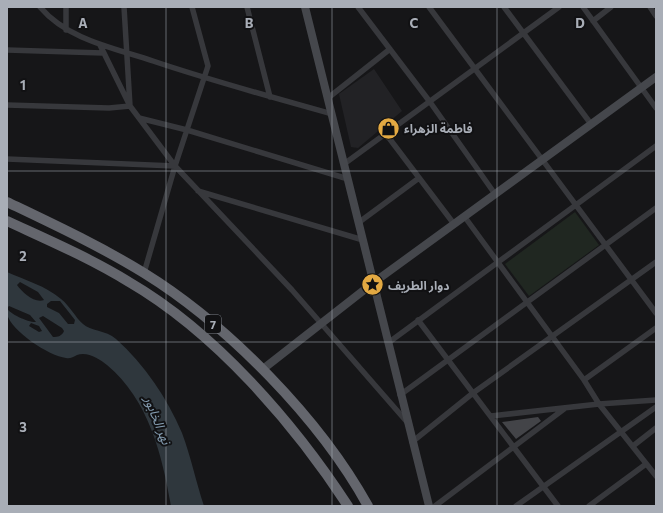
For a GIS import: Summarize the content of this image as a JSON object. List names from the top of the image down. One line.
{"streets":{"highway":["7"]},"water":["نهر الخابور"],"places":{"shop":["فاطمة الزهراء"],"place":["دوار الطريف"]},"grid":{"columns":["A","B","C","D"],"rows":["1","2","3"]}}
